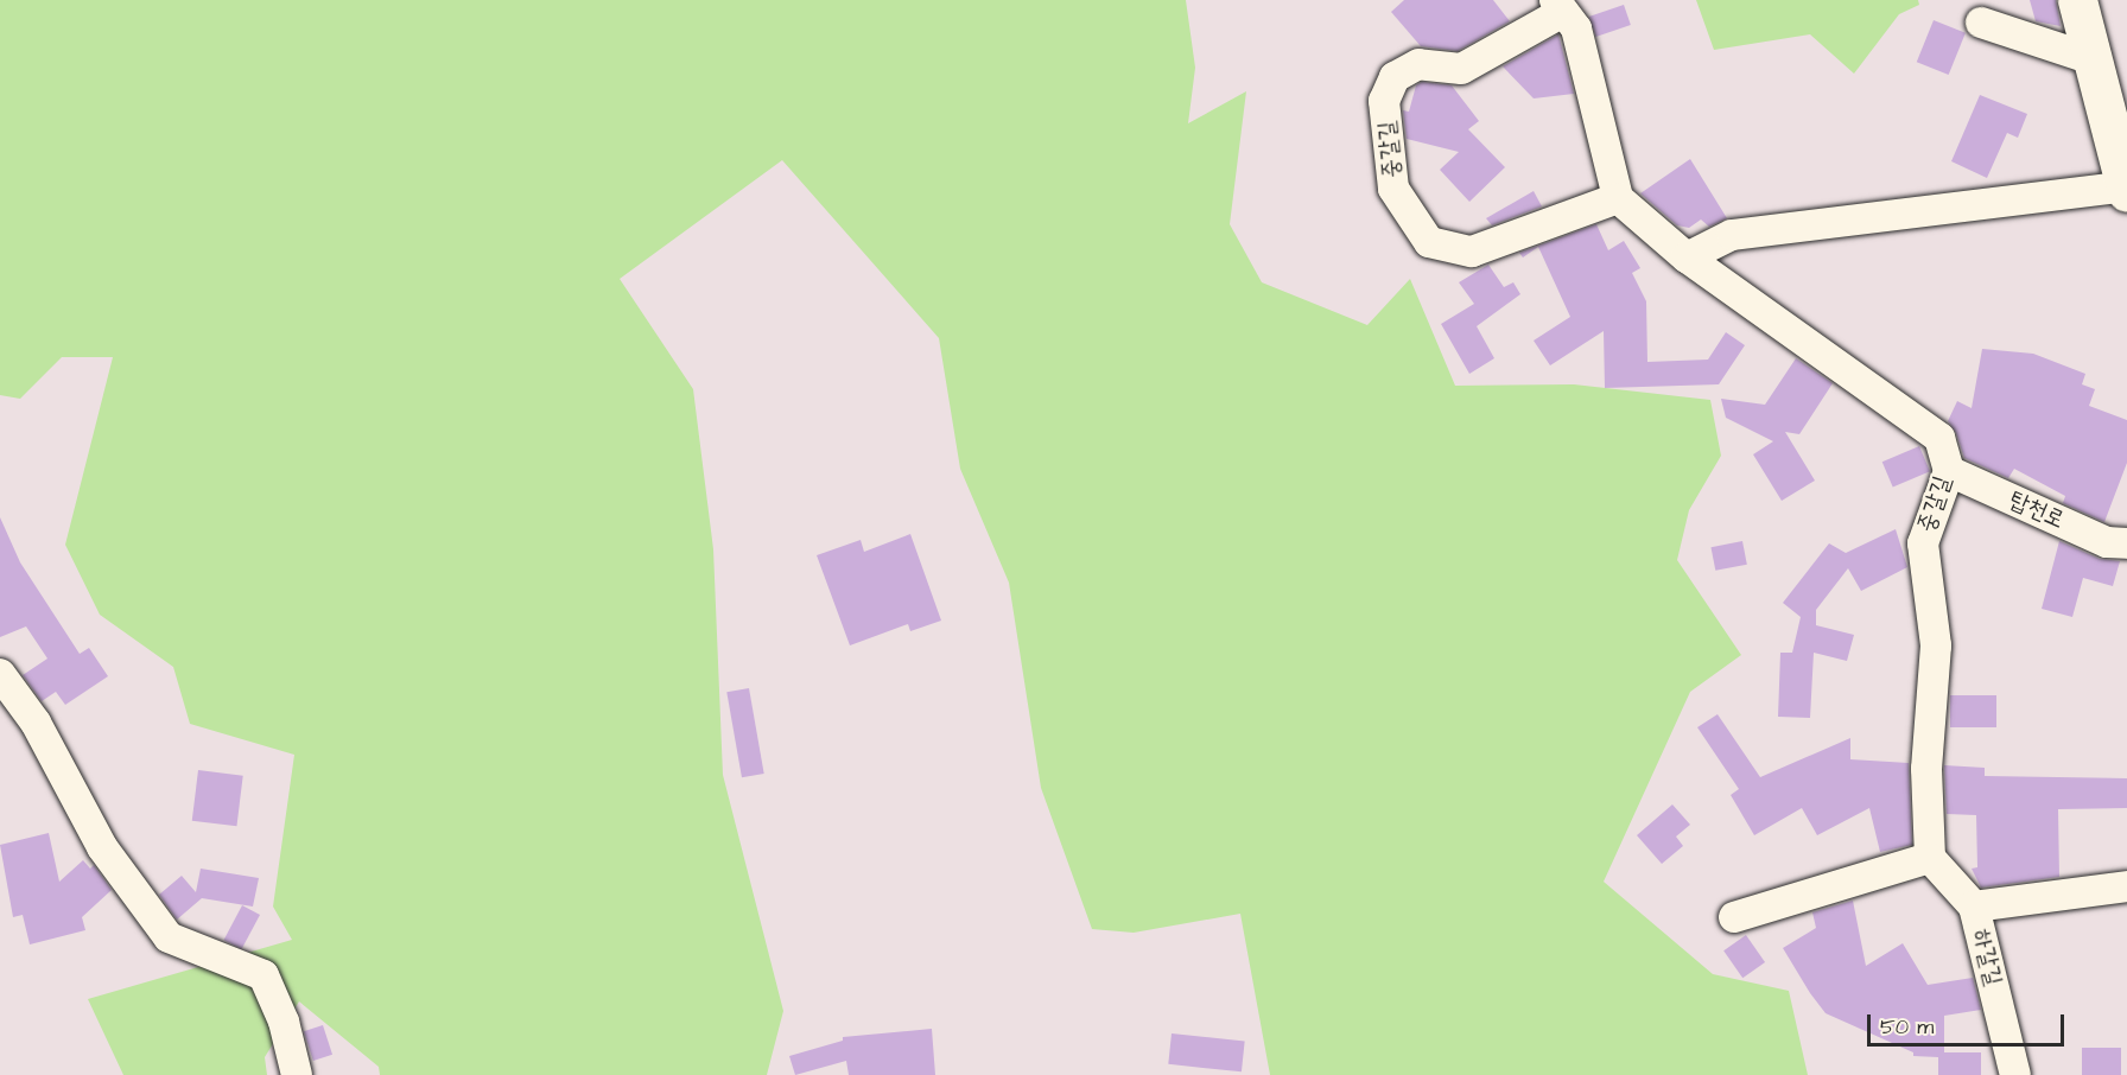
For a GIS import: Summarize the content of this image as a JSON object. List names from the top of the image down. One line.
{"streets":{"street":["중갈길","탑천로","하갈길"]},"crossings":[["중갈길","탑천로"]],"scale_bar":"50 m"}
